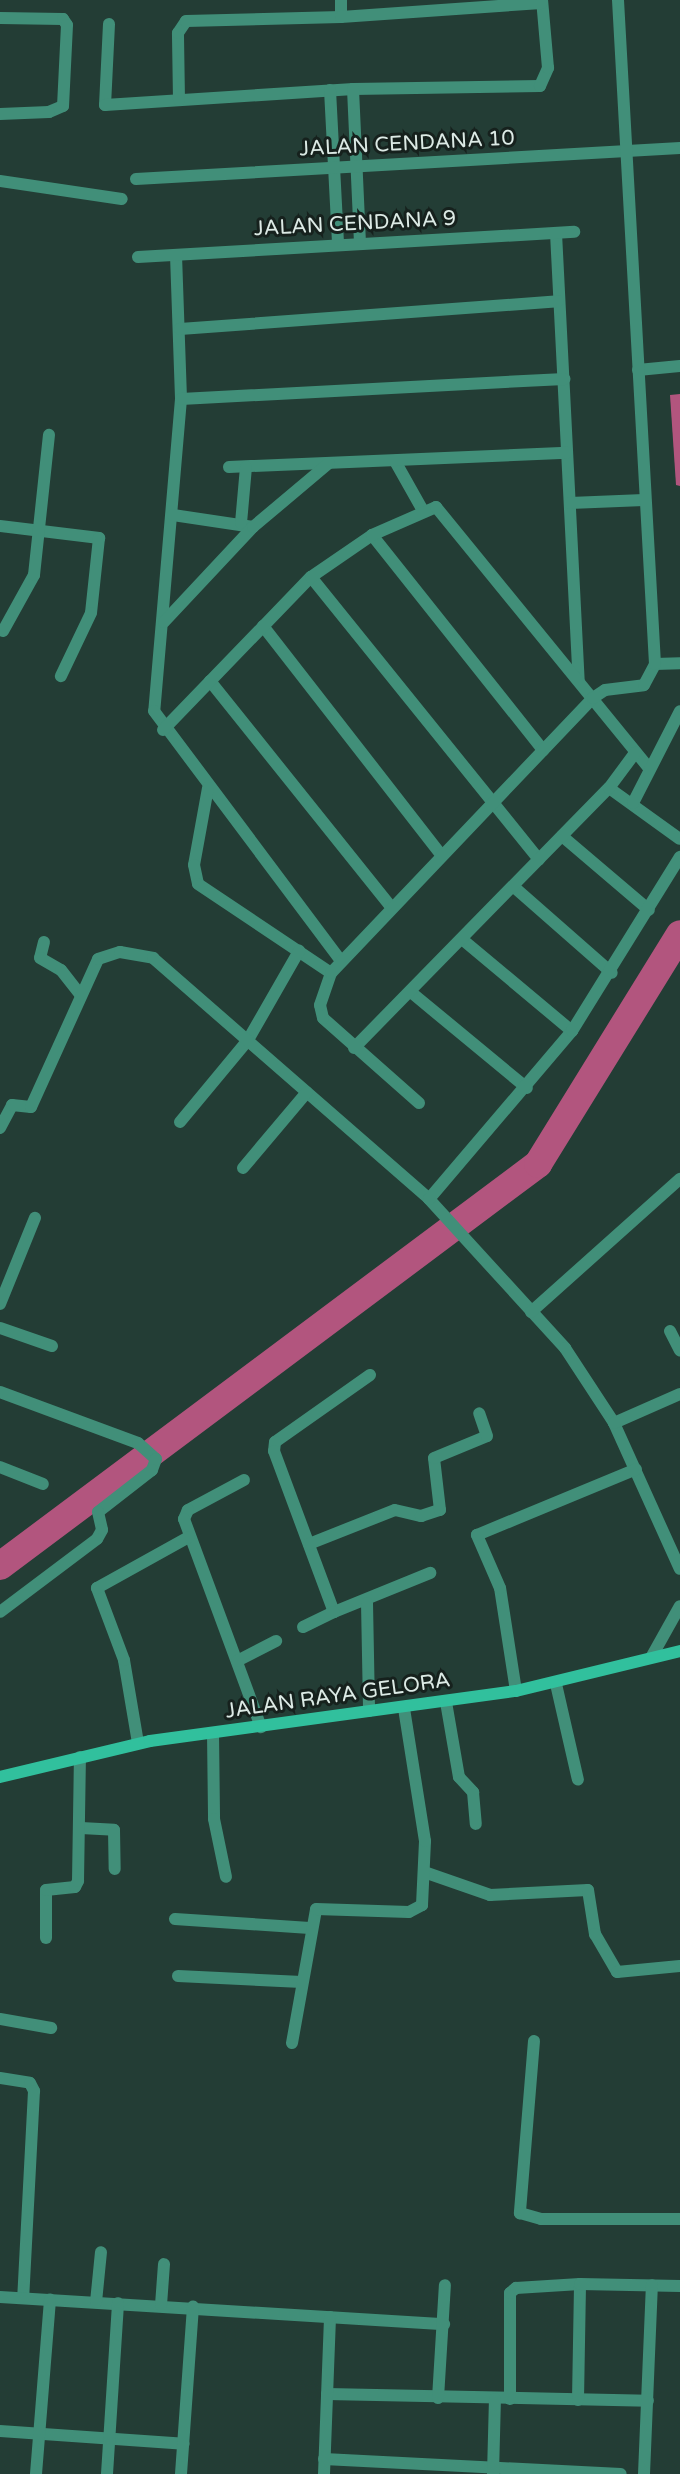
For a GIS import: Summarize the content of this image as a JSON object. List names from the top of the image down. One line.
{"streets":{"street":["JALAN CENDANA 10","JALAN CENDANA 9","JALAN RAYA GELORA"]}}
